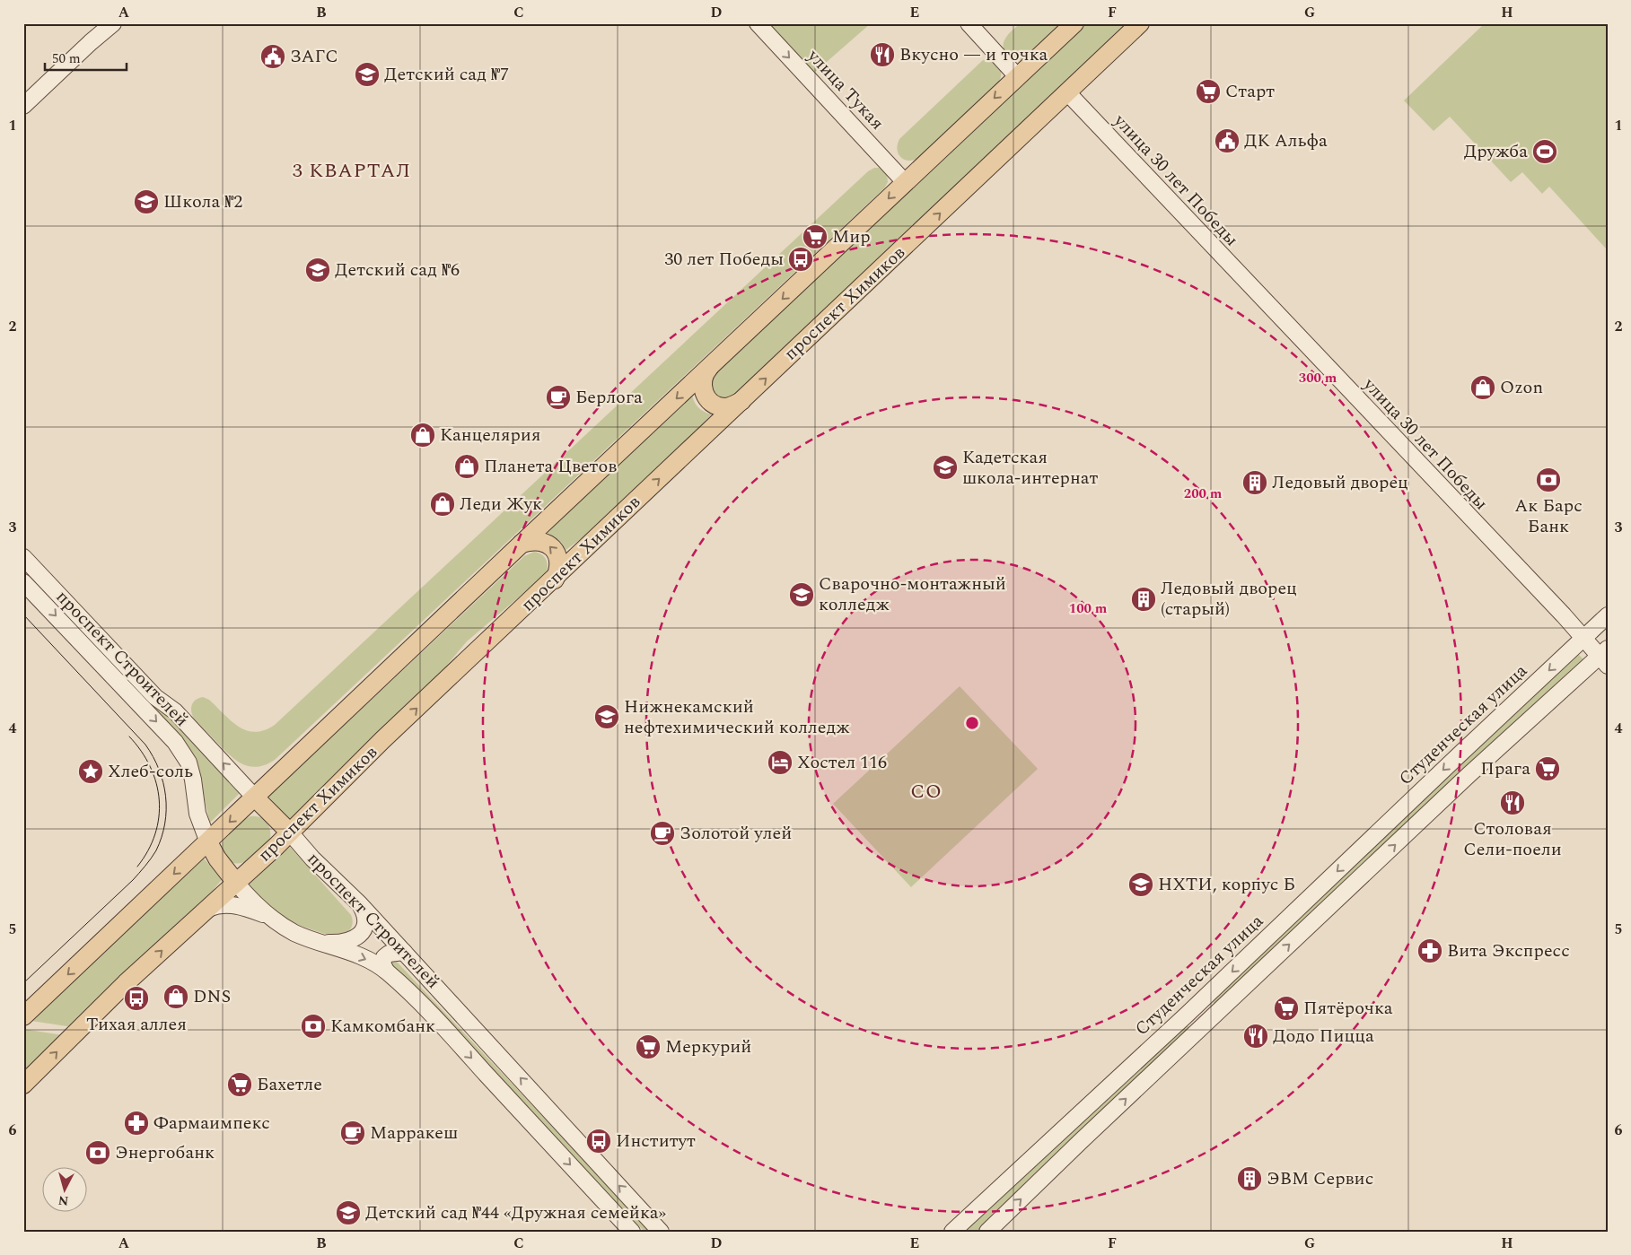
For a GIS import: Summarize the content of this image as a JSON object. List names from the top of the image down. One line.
{"streets":{"main road":["улица Тукая","улица 30 лет Победы","проспект Химиков","проспект Строителей","Студенческая улица"]},"crossings":[["улица 30 лет Победы","проспект Химиков"],["улица 30 лет Победы","Студенческая улица"],["проспект Химиков","проспект Строителей"]],"one_way":["улица Тукая"],"districts":["3 КВАРТАЛ","СО"],"places":{"restaurant":["Вкусно — и точка","Столовая Сели-поели","Додо Пицца"],"public building":["ЗАГС","ДК Альфа"],"school or university":["Детский сад №7","Школа №2","Детский сад №6","Кадетская школа-интернат","Сварочно-монтажный колледж","Нижнекамский нефтехимический колледж","НХТИ, корпус Б","Детский сад №44 «Дружная семейка»"],"supermarket":["Старт","Мир","Прага","Пятёрочка","Меркурий","Бахетле"],"sports":["Дружба"],"bus stop":["30 лет Победы","Тихая аллея","Институт"],"shop":["Ozon","Канцелярия","Планета Цветов","Леди Жук","DNS"],"cafe":["Берлога","Золотой улей","Марракеш"],"bank":["Ак Барс Банк","Камкомбанк","Энергобанк"],"building":["Ледовый дворец","Ледовый дворец (старый)","ЭВМ Сервис"],"hotel":["Хостел 116"],"place":["Хлеб-соль"],"pharmacy":["Вита Экспресс","Фармаимпекс"]},"scale_bar":"50 m","north":"bottom","grid":{"columns":["A","B","C","D","E","F","G","H"],"rows":["1","2","3","4","5","6"]},"rings":["300 m","200 m","100 m"]}
